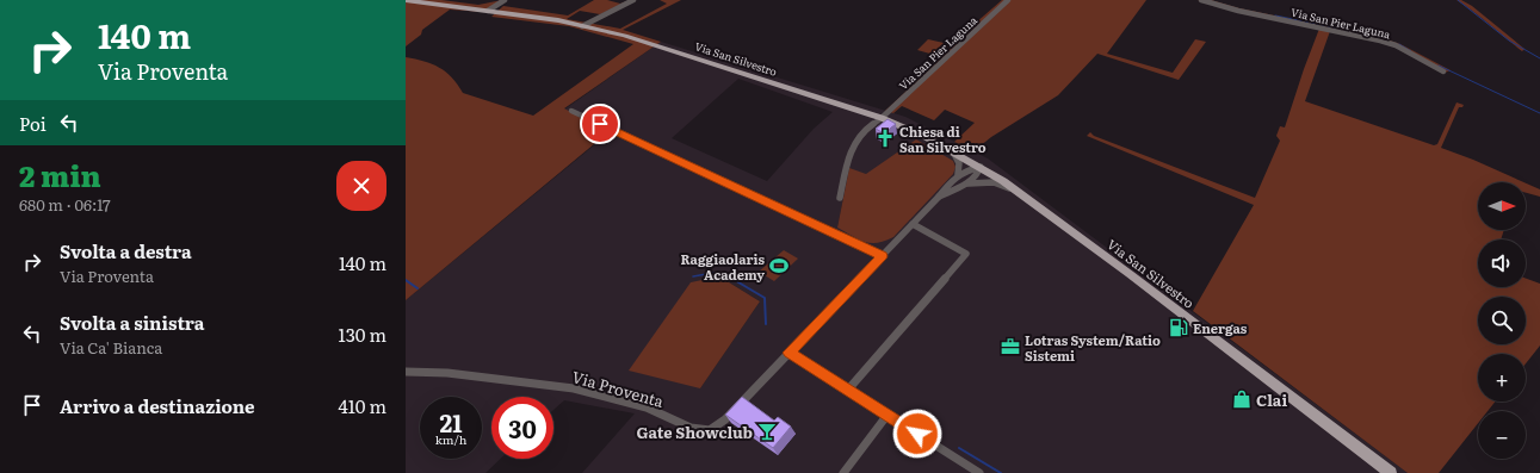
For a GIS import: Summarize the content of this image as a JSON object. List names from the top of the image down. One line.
{"streets":{"main road":["Via San Silvestro"],"street":["Via San Pier Laguna","Via Proventa"]},"crossings":[["Via San Pier Laguna","Via San Silvestro"],["Via San Silvestro","Via Proventa"]],"places":{"church":["Chiesa di San Silvestro"],"sports":["Raggiaolaris Academy"],"fuel station":["Energas"],"office":["Lotras System/Ratio Sistemi"],"shop":["Clai"],"bar":["Gate Showclub"]},"north":"right","page":{"turn":["140 m","Via Proventa"],"then":"Poi","heading":["2 min","680 m · 06:17"],"map_buttons":["+","−"],"list":[{"name":"Svolta a destra","note":"Via Proventa","value":"140 m"},{"name":"Svolta a sinistra","note":"Via Ca' Bianca","value":"130 m"},{"name":"Arrivo a destinazione","value":"410 m"}],"speed":"21 km/h","limit":"30"}}
